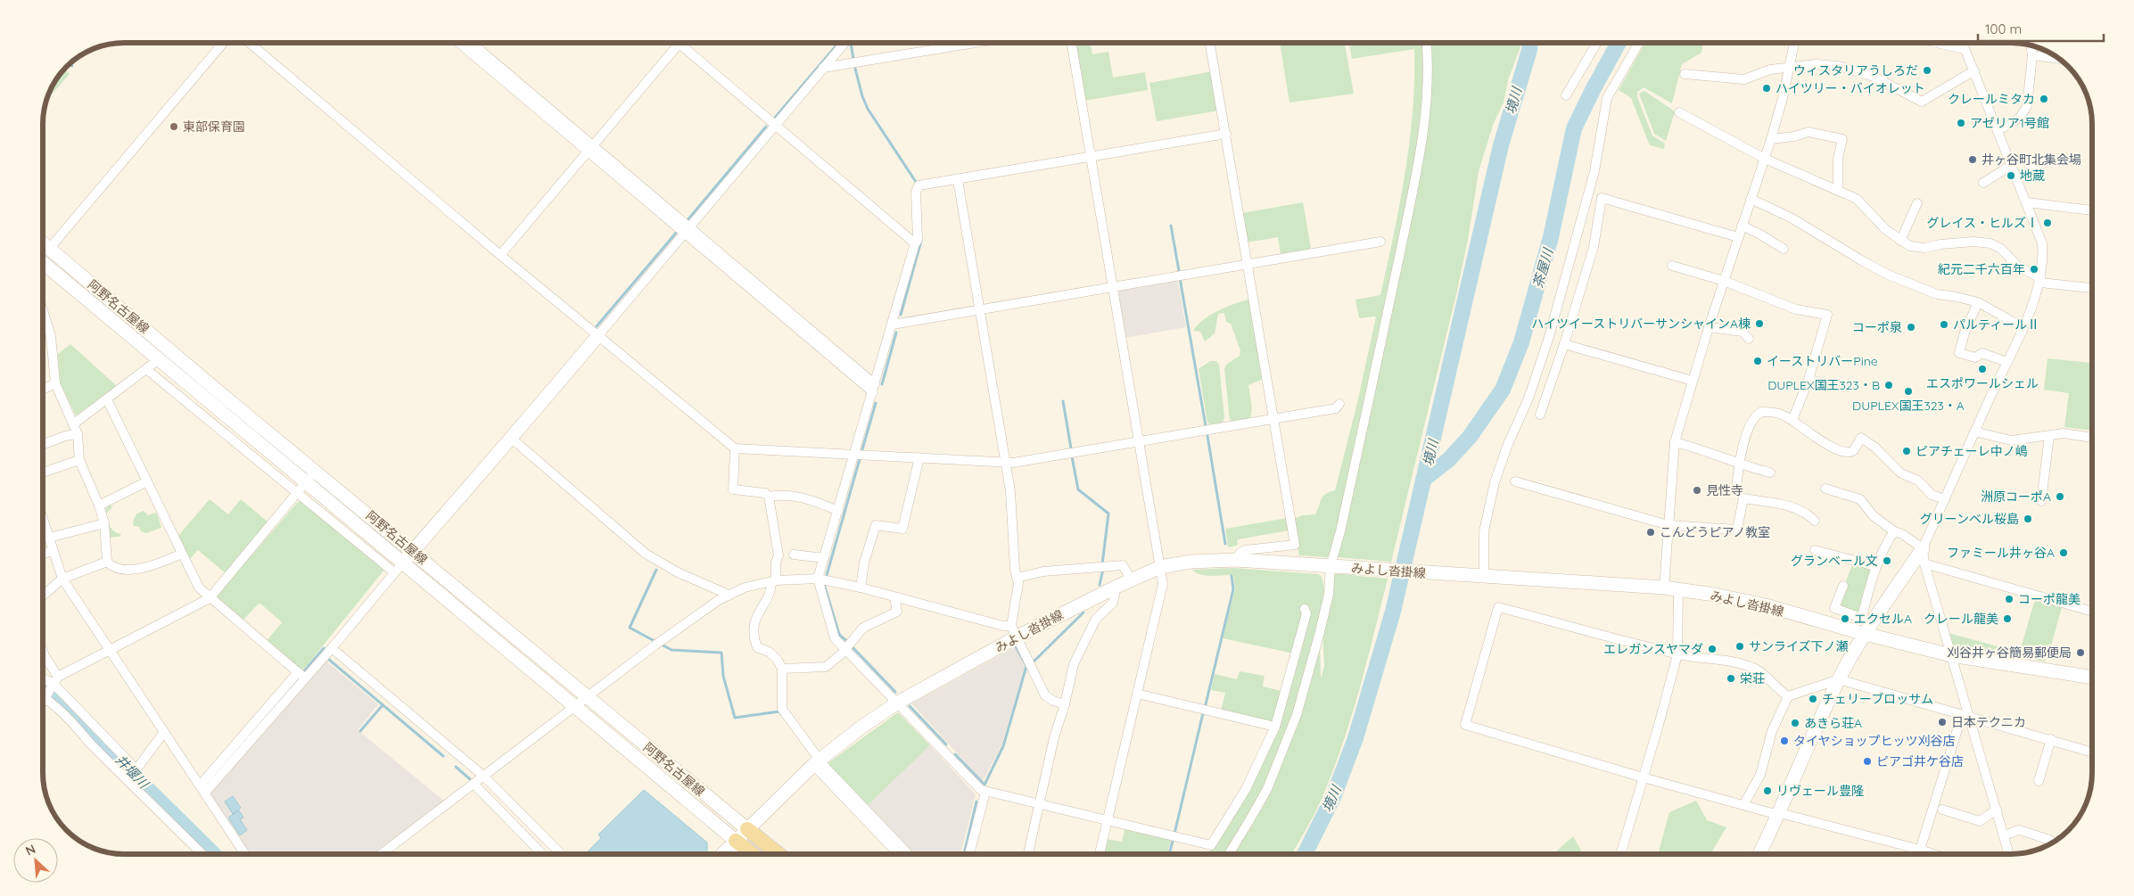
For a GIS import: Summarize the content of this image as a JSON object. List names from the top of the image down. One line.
{"streets":{"main road":["阿野名古屋線","みよし沓掛線"]},"crossings":[["阿野名古屋線","みよし沓掛線"]],"water":["境川","茶屋川","井堰川"],"places":["ウィスタリアうしろだ","ハイツリー・バイオレット","クレールミタカ","アゼリア1号館","東部保育園","井ヶ谷町北集会場","地蔵","グレイス・ヒルズⅠ","紀元二千六百年","ハイツイーストリバーサンシャインA棟","パルティールⅡ","コーポ泉","イーストリバーPine","エスポワールシェル","DUPLEX国王323・B","DUPLEX国王323・A","ピアチェーレ中ノ嶋","見性寺","洲原コーポA","グリーンベル桜島","こんどうピアノ教室","ファミール井ヶ谷A","グランベール文","コーポ龍美","エクセルA","クレール龍美","サンライズ下ノ瀬","エレガンスヤマダ","刈谷井ヶ谷簡易郵便局","栄荘","チェリーブロッサム","日本テクニカ","あきら荘A","タイヤショップヒッツ刈谷店","ピアゴ井ケ谷店","リヴェール豊隆"],"scale_bar":"100 m","north":"top left"}
